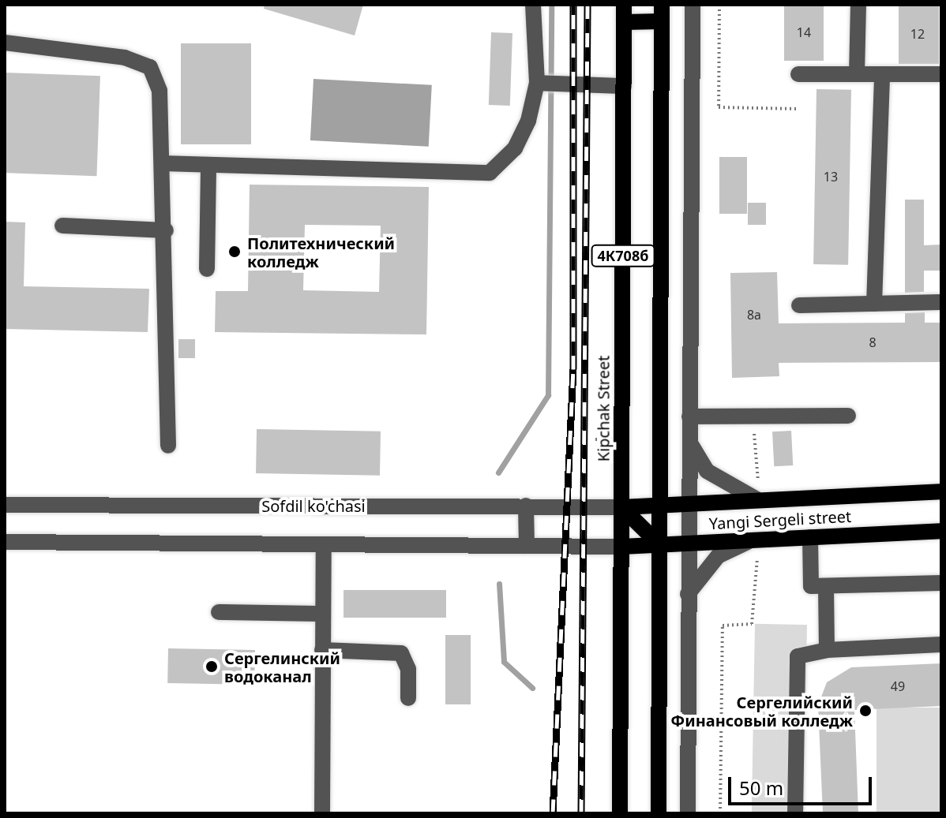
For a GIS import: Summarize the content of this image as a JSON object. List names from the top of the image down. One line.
{"streets":{"main road":["4К708б","Kipchak Street","Yangi Sergeli street"],"street":["Sofdil ko'chasi"]},"crossings":[["Kipchak Street","Sofdil ko'chasi"],["Kipchak Street","Yangi Sergeli street"],["Sofdil ko'chasi","Yangi Sergeli street"]],"places":["Политехнический колледж","Сергелинский водоканал","Сергелийский Финансовый колледж"],"house_numbers":["14","12","13","8а","8","49"],"scale_bar":"50 m"}
